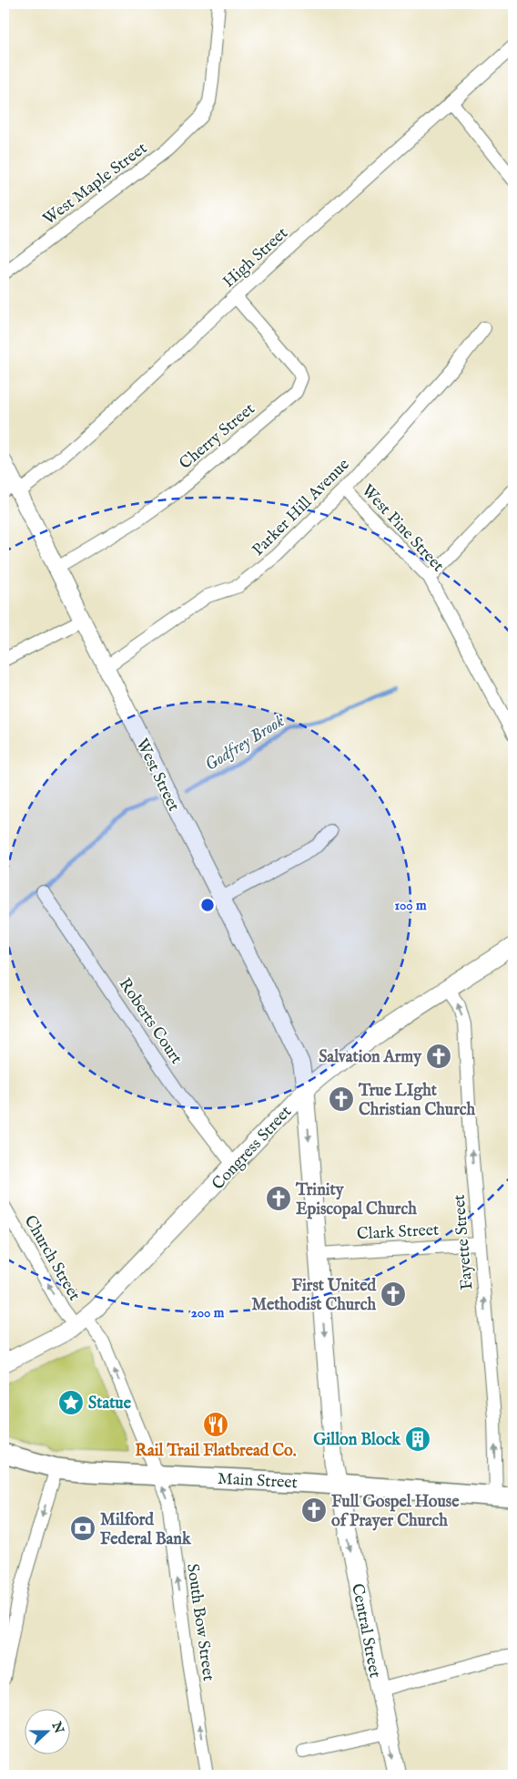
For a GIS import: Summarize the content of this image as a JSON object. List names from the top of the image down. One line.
{"streets":{"main road":["Congress Street","Main Street","Central Street"],"street":["West Maple Street","High Street","Cherry Street","Parker Hill Avenue","West Pine Street","West Street","Roberts Court","Clark Street","Fayette Street","Church Street","South Bow Street"]},"crossings":[["High Street","Cherry Street"],["High Street","West Street"],["Cherry Street","West Street"],["Parker Hill Avenue","West Pine Street"],["Parker Hill Avenue","West Street"],["West Street","Congress Street"],["West Street","Central Street"],["Roberts Court","Congress Street"],["Congress Street","Fayette Street"],["Congress Street","Church Street"],["Congress Street","Central Street"],["Clark Street","Fayette Street"],["Clark Street","Central Street"],["Fayette Street","Main Street"],["Church Street","Main Street"],["Church Street","South Bow Street"],["Main Street","South Bow Street"],["Main Street","Central Street"]],"one_way":["Fayette Street","Church Street","South Bow Street","Central Street"],"water":["Godfrey Brook"],"places":{"church":["Salvation Army","True LIght Christian Church","Trinity Episcopal Church","First United Methodist Church","Full Gospel House of Prayer Church"],"place":["Statue"],"restaurant":["Rail Trail Flatbread Co."],"building":["Gillon Block"],"bank":["Milford Federal Bank"]},"north":"right","rings":["100 m","200 m"]}
